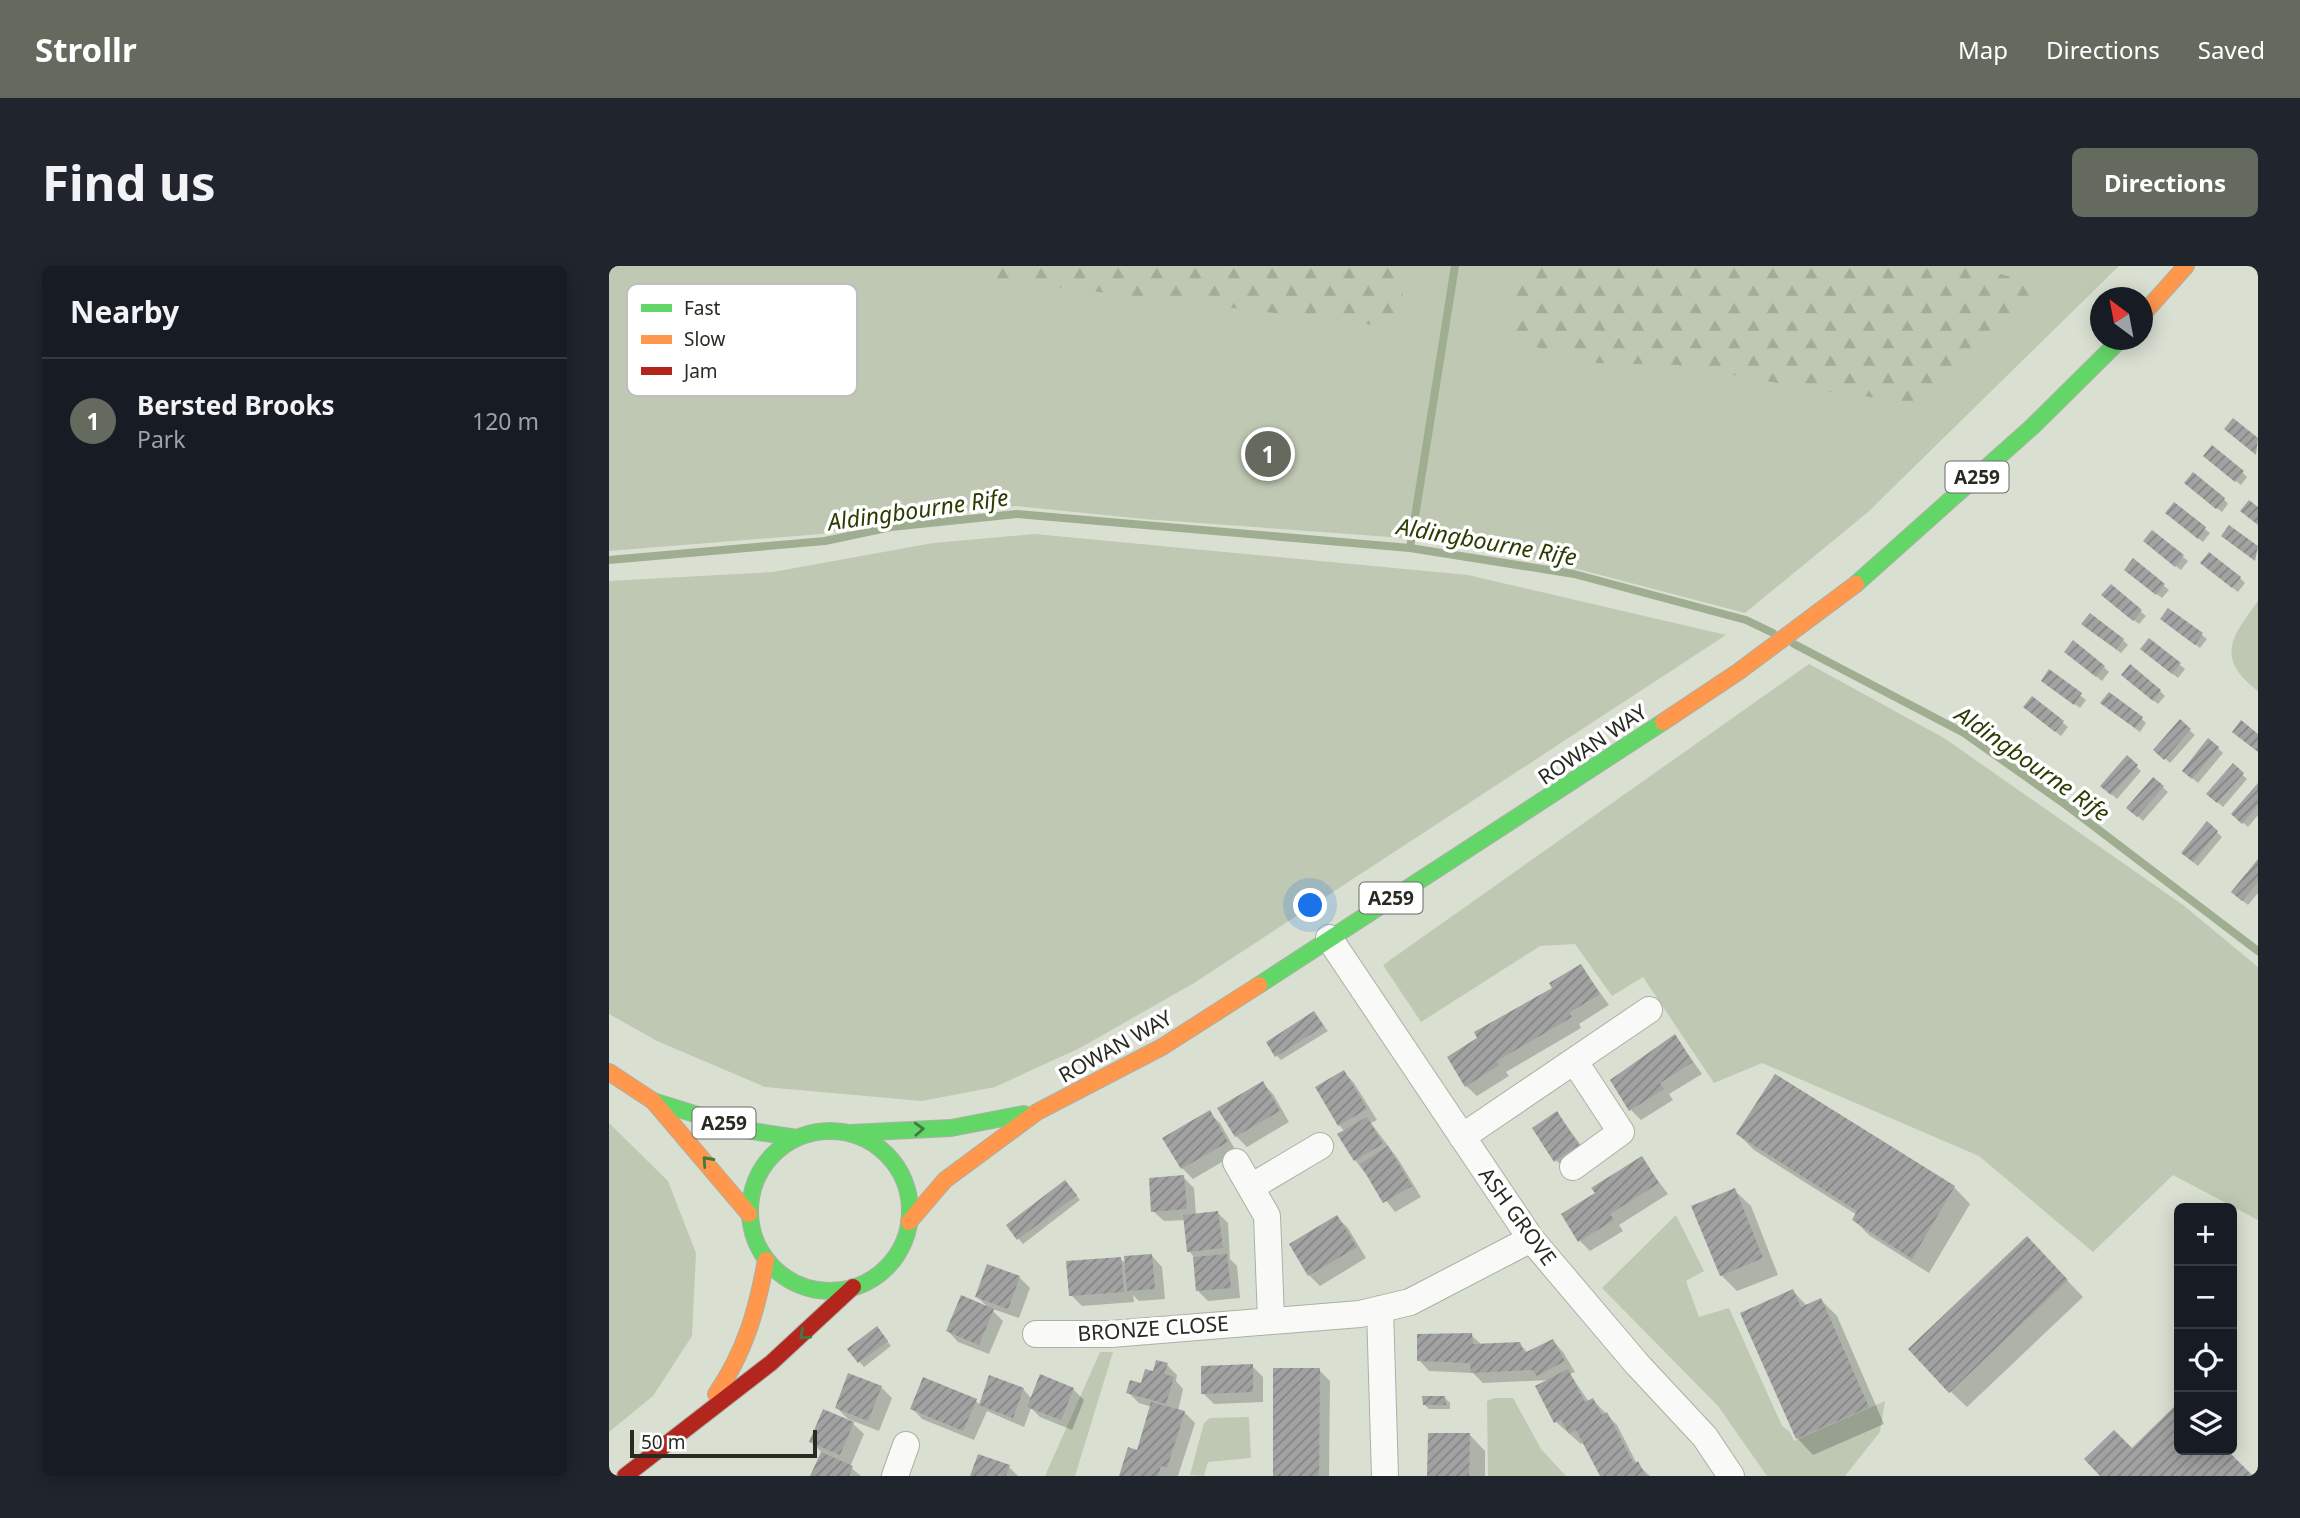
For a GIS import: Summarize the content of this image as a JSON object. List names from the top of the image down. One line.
{"streets":{"main road":["A259","ROWAN WAY"],"street":["ASH GROVE","BRONZE CLOSE"]},"crossings":[["A259","ROWAN WAY"],["ROWAN WAY","ASH GROVE"],["ASH GROVE","BRONZE CLOSE"]],"water":["Aldingbourne Rife"],"legend":["Fast","Slow","Jam"],"scale_bar":"50 m","north":"top left","page":{"header":"Strollr","nav":["Map","Directions","Saved"],"buttons":"Directions","title":"Find us","heading":"Nearby","list":[{"mark":"1","name":"Bersted Brooks","note":"Park","value":"120 m"}],"pins":"1","map_buttons":["+","−"],"scale":"50 m"}}
